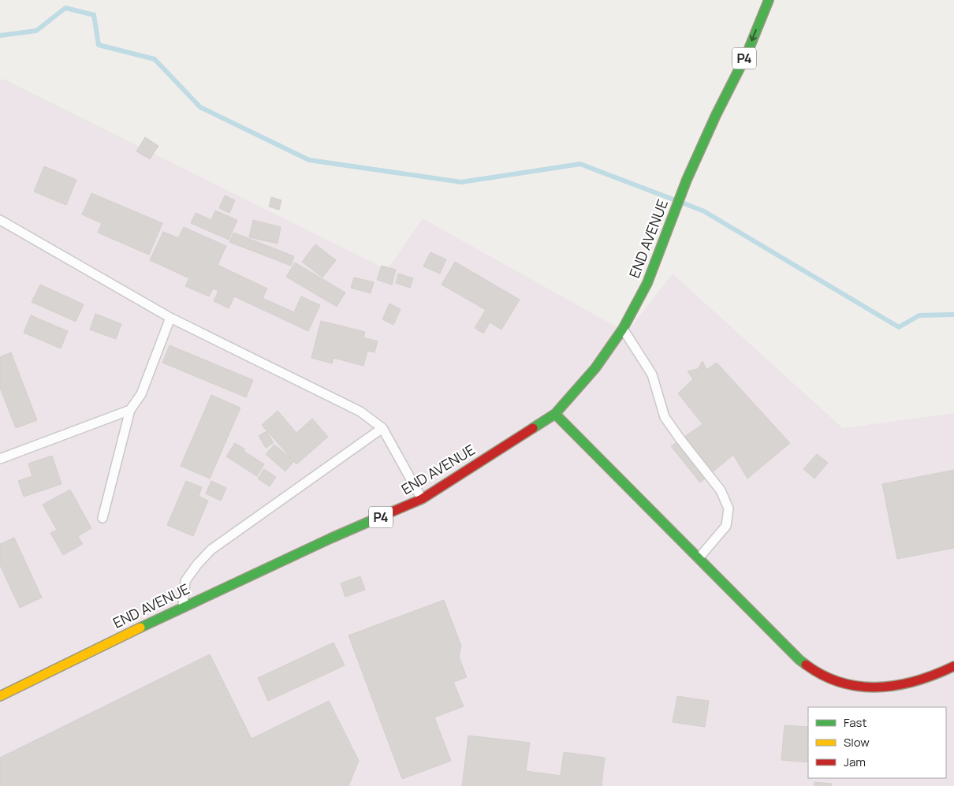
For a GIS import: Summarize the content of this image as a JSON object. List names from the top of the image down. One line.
{"streets":{"main road":["P4","END AVENUE"]},"legend":["Fast","Slow","Jam"]}
